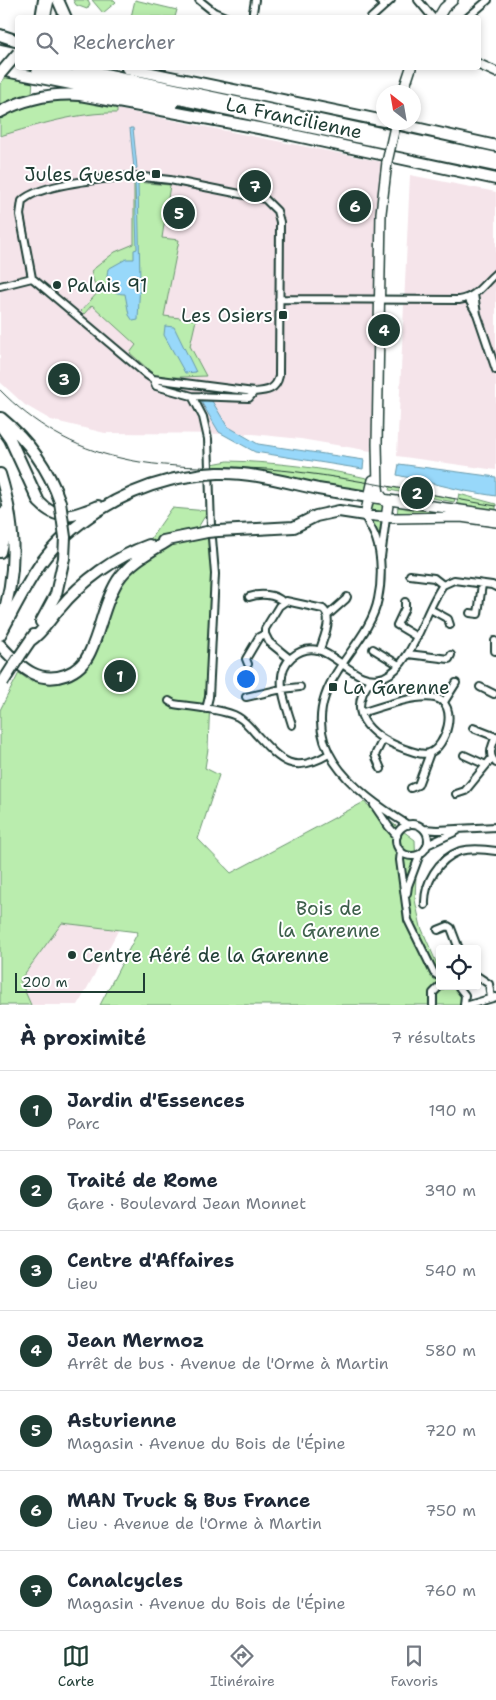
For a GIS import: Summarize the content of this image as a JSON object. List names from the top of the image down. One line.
{"streets":{"highway":["La Francilienne"]},"parks":["Bois de la Garenne"],"places":{"transit":["Jules Guesde","Les Osiers","La Garenne"],"other":["Palais 91","Centre Aéré de la Garenne"]},"scale_bar":"200 m","north":"top left","page":{"search":"Rechercher","pins":["7","6","5","4","3","2","1"],"scale":"200 m","heading":["À proximité","7 résultats"],"list":[{"mark":"1","name":"Jardin d'Essences","note":"Parc","value":"190 m"},{"mark":"2","name":"Traité de Rome","note":"Gare · Boulevard Jean Monnet","value":"390 m"},{"mark":"3","name":"Centre d'Affaires","note":"Lieu","value":"540 m"},{"mark":"4","name":"Jean Mermoz","note":"Arrêt de bus · Avenue de l'Orme à Martin","value":"580 m"},{"mark":"5","name":"Asturienne","note":"Magasin · Avenue du Bois de l'Épine","value":"720 m"},{"mark":"6","name":"MAN Truck & Bus France","note":"Lieu · Avenue de l'Orme à Martin","value":"750 m"},{"mark":"7","name":"Canalcycles","note":"Magasin · Avenue du Bois de l'Épine","value":"760 m"}],"nav":["Carte","Itinéraire","Favoris"]}}
